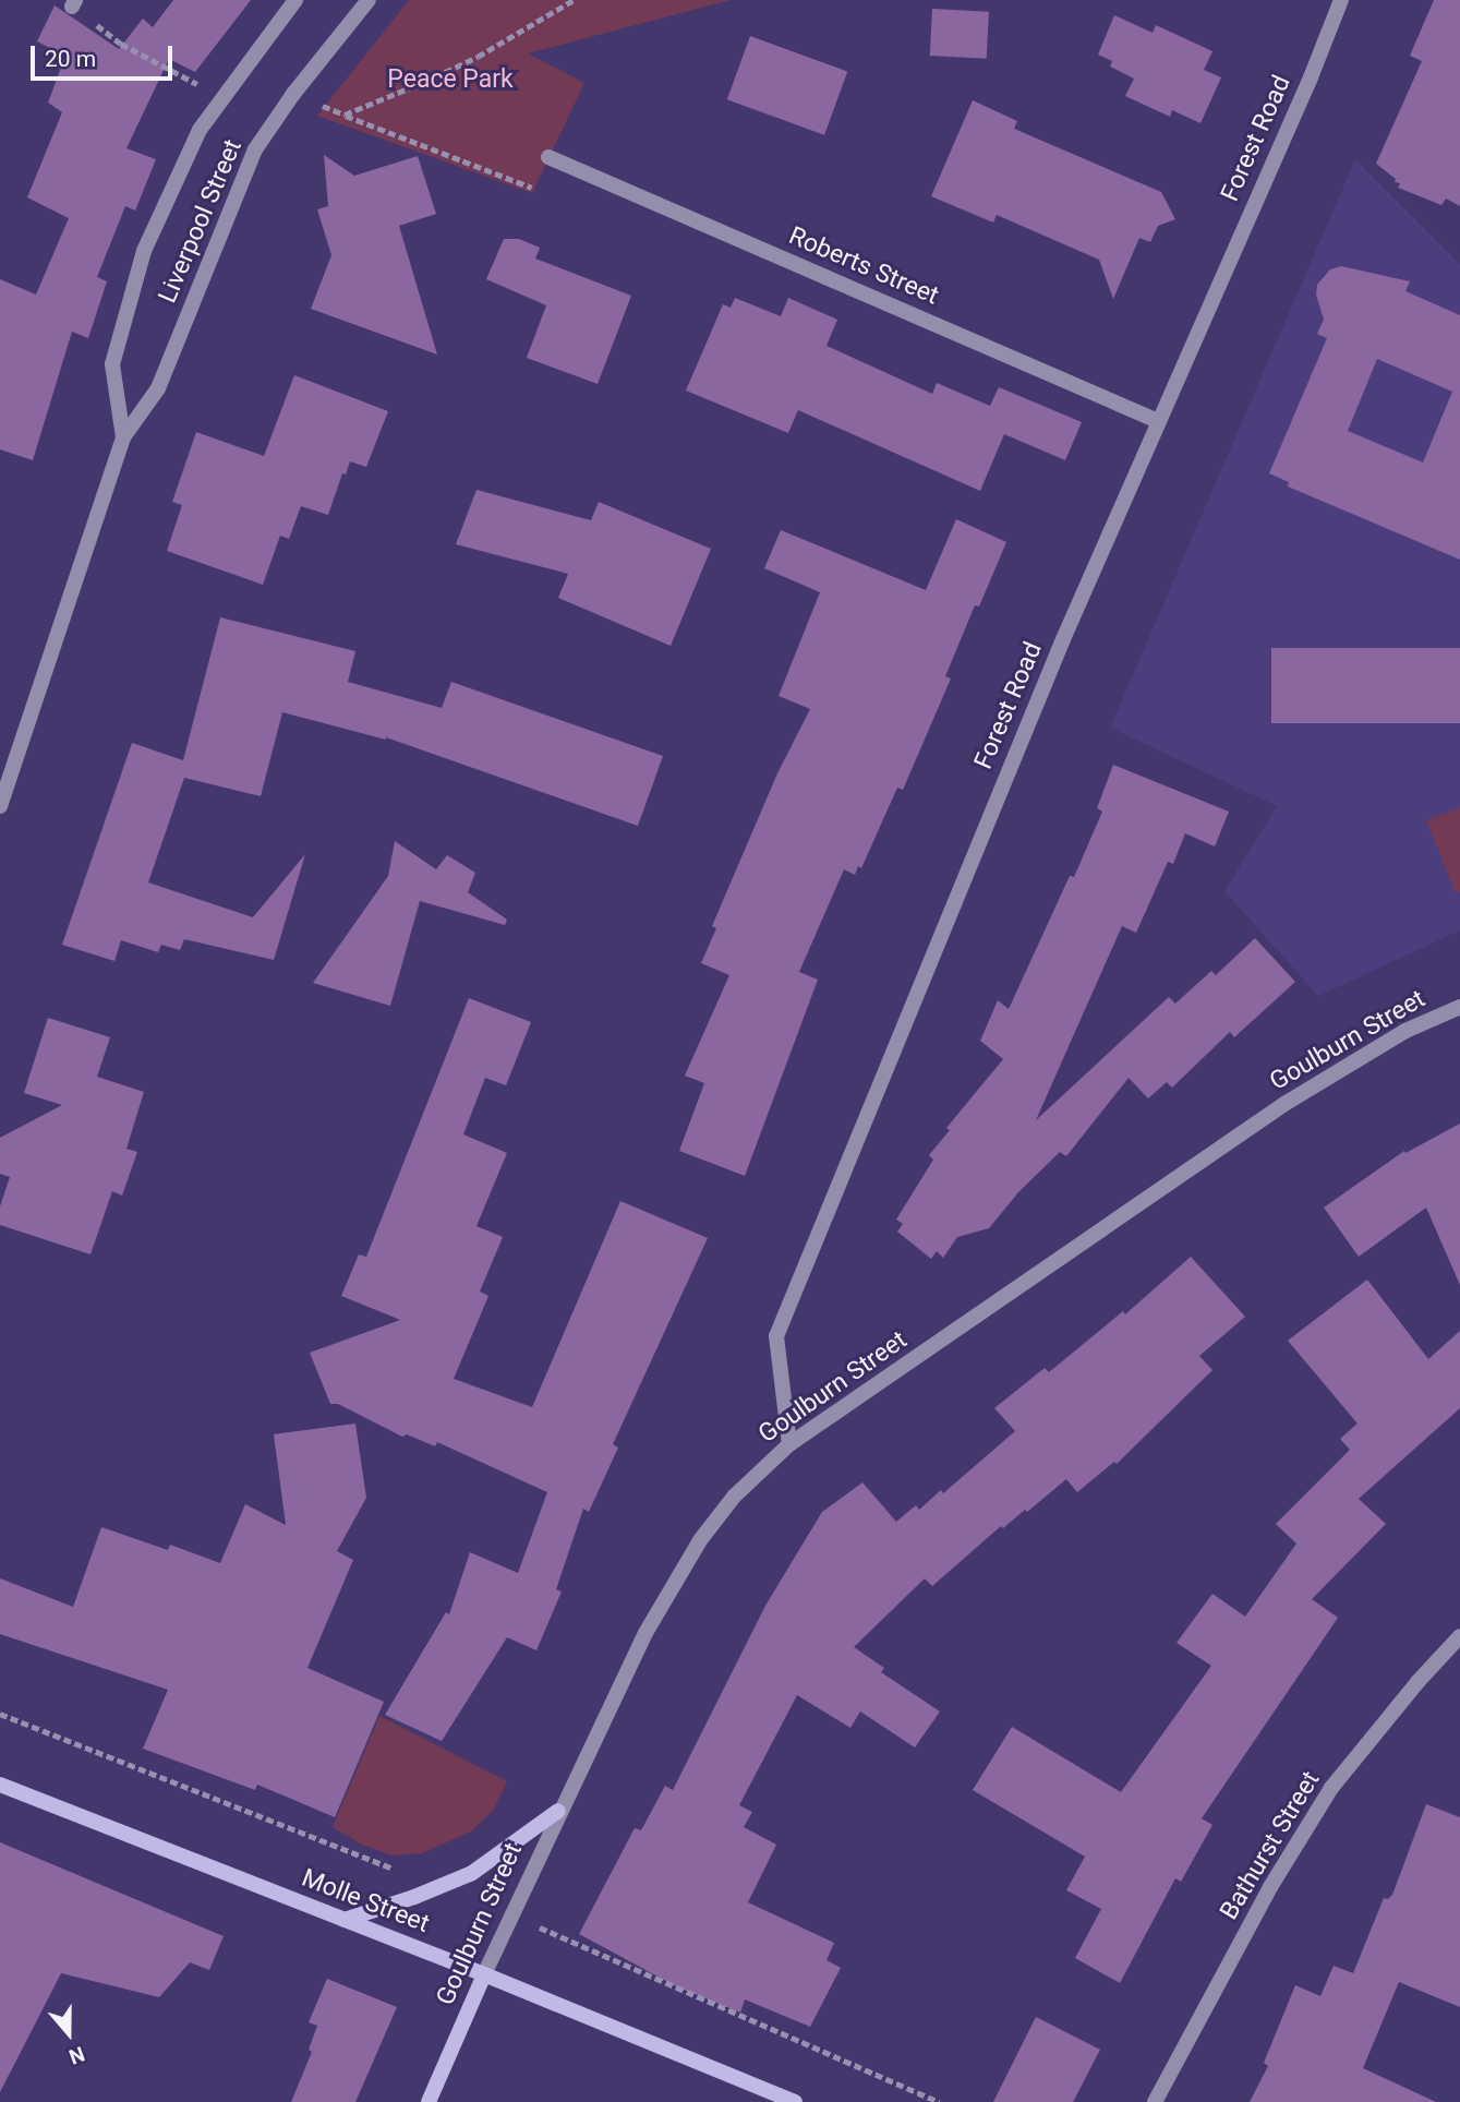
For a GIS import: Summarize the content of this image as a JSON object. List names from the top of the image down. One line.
{"streets":{"street":["Forest Road","Liverpool Street","Roberts Street","Goulburn Street","Bathurst Street","Molle Street"]},"crossings":[["Forest Road","Roberts Street"],["Forest Road","Goulburn Street"],["Goulburn Street","Molle Street"]],"parks":["Peace Park"],"scale_bar":"20 m","north":"bottom"}
